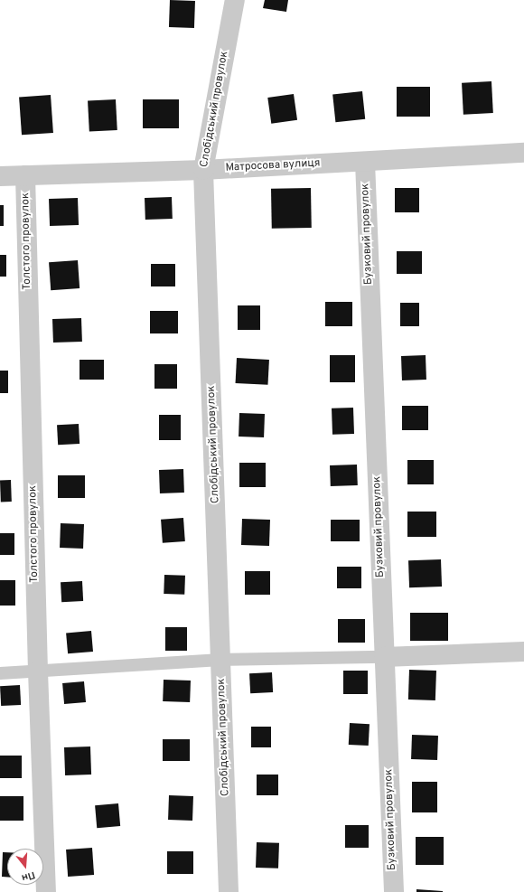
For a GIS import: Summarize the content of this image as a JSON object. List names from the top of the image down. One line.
{"streets":{"street":["Слобідський провулок","Матросова вулиця","Бузковий провулок","Толстого провулок"]},"crossings":[["Слобідський провулок","Матросова вулиця"],["Матросова вулиця","Бузковий провулок"],["Матросова вулиця","Толстого провулок"]],"north":"bottom"}
